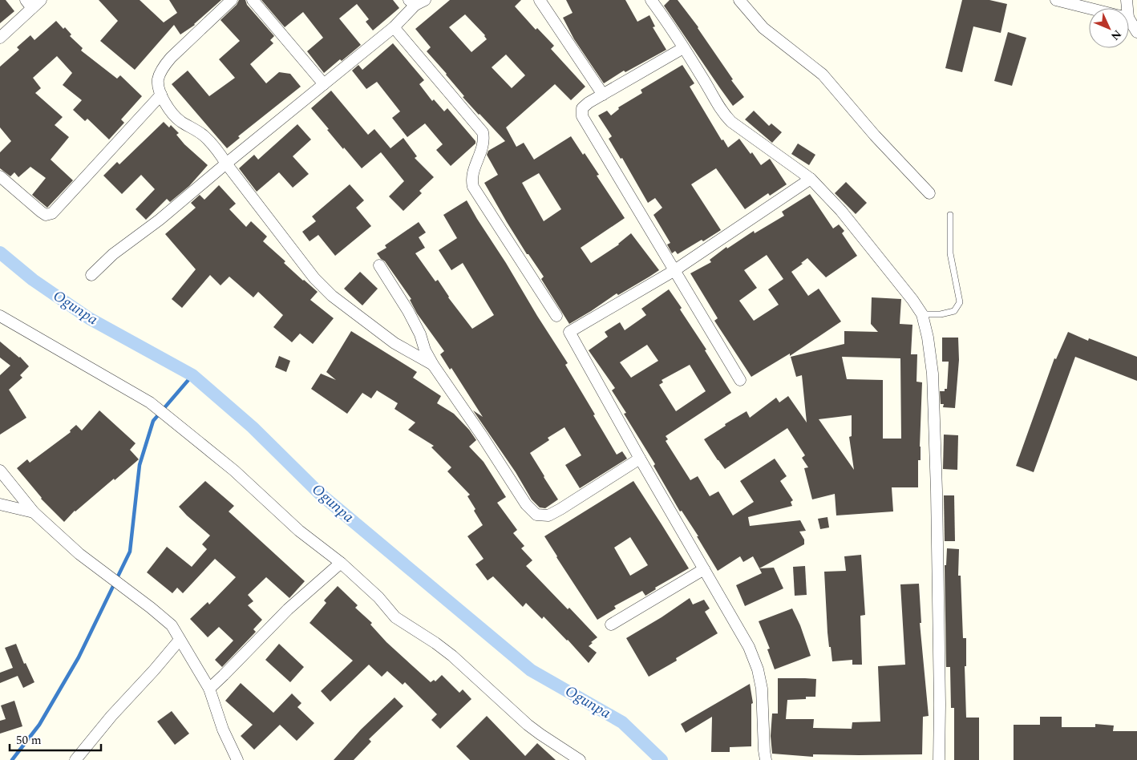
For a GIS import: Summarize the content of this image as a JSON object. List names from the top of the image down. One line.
{"water":["Ogunpa"],"scale_bar":"50 m","north":"bottom right"}
